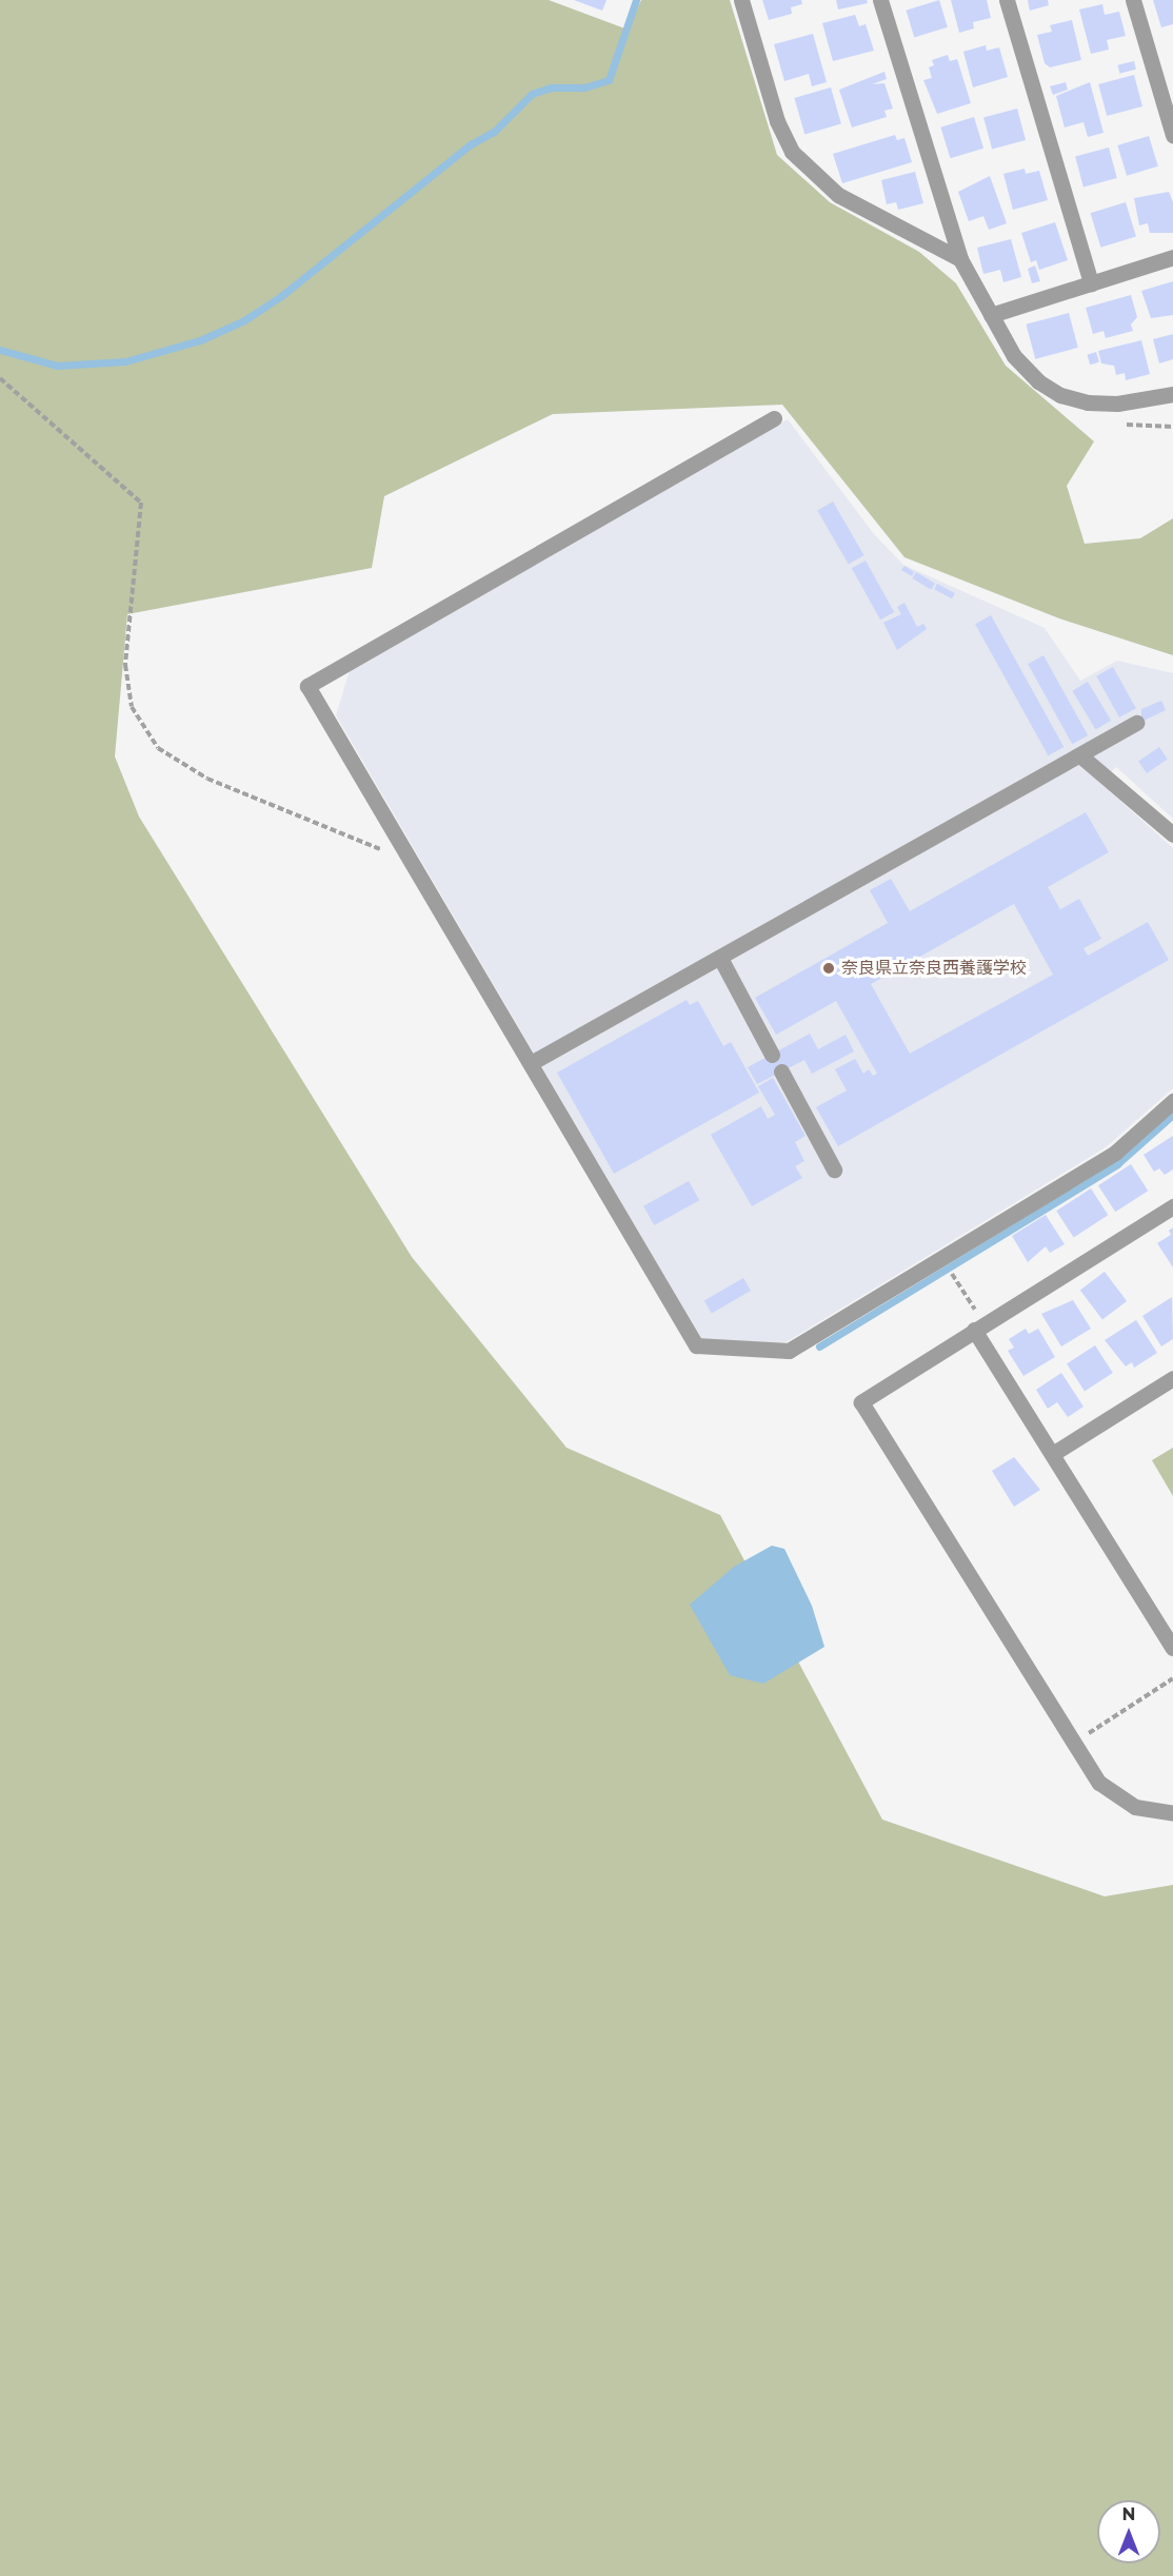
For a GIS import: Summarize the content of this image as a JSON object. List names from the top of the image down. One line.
{"places":["奈良県立奈良西養護学校"],"north":"top"}
